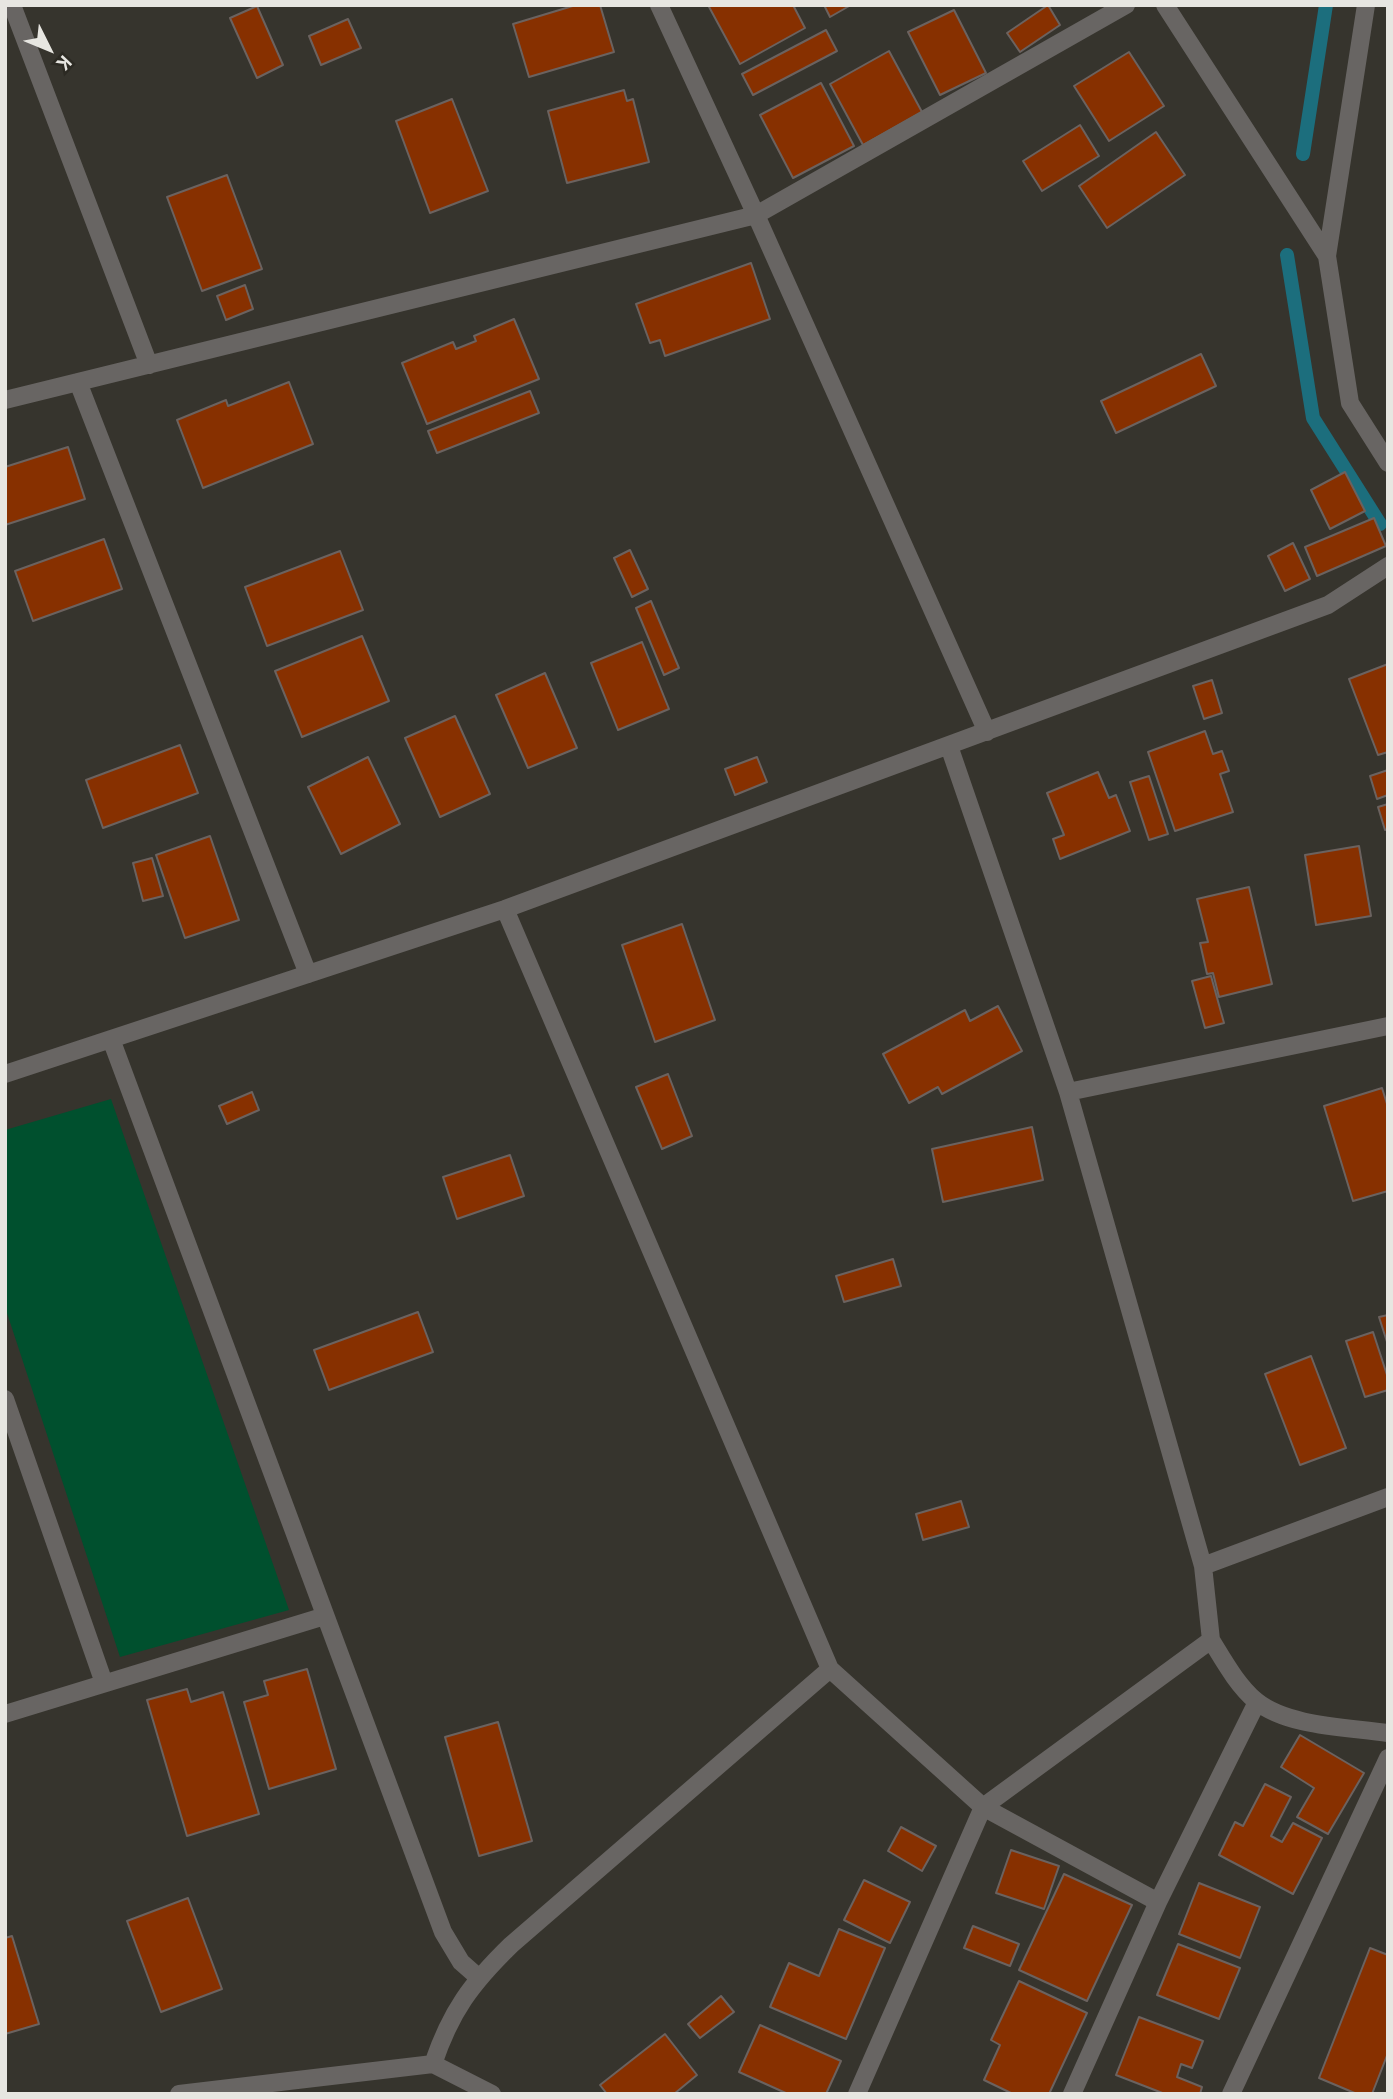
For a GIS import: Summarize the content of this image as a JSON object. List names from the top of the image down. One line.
{"north":"bottom right"}
